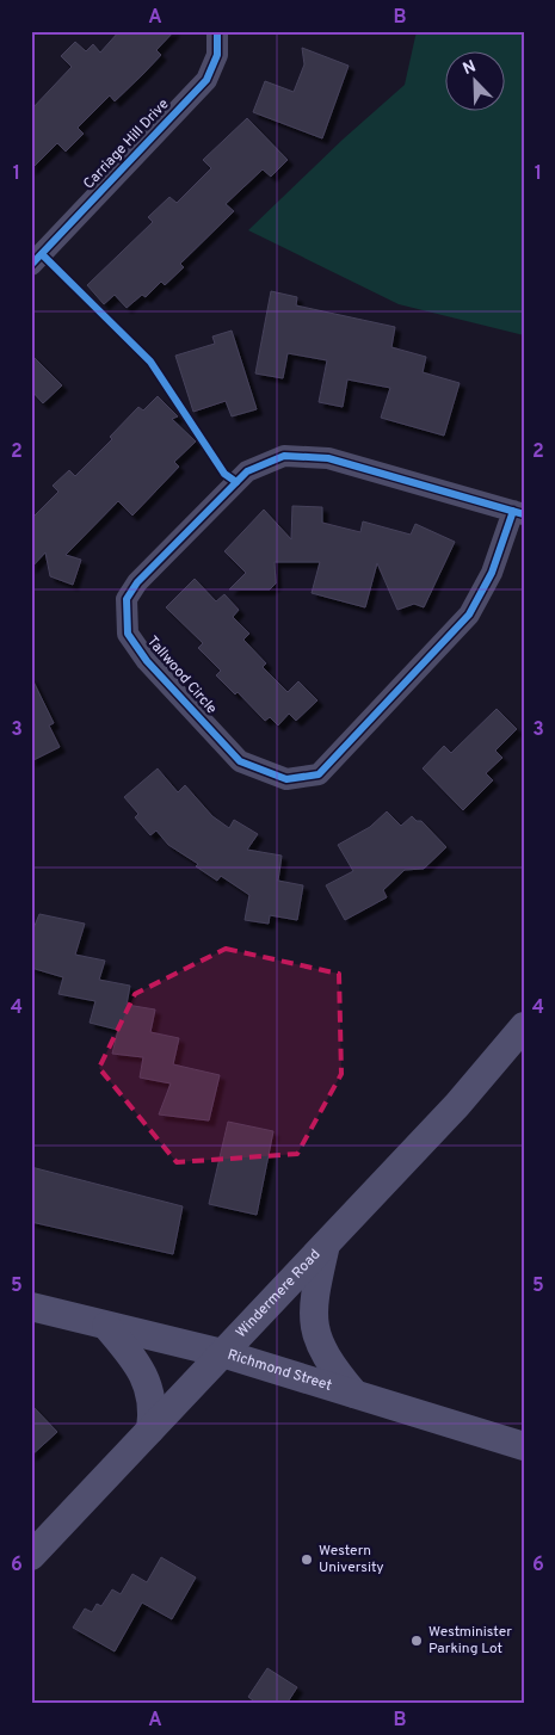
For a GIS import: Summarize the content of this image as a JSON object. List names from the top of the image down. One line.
{"streets":{"main road":["Windermere Road","Richmond Street"],"street":["Carriage Hill Drive","Tallwood Circle"]},"crossings":[["Windermere Road","Richmond Street"]],"places":["Western University","Westminister Parking Lot"],"north":"top left","grid":{"columns":["A","B"],"rows":["1","2","3","4","5","6"]}}
